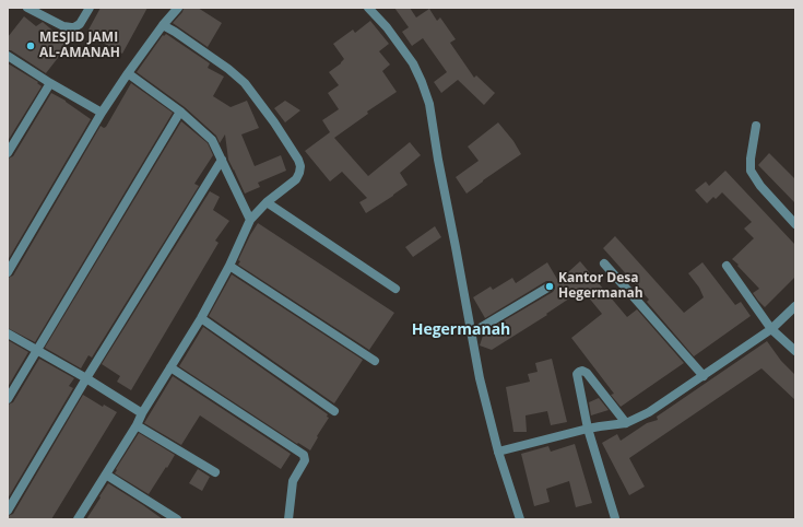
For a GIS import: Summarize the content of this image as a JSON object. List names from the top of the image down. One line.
{"districts":["Hegermanah"],"places":["MESJID JAMI AL-AMANAH","Kantor Desa Hegermanah"]}
